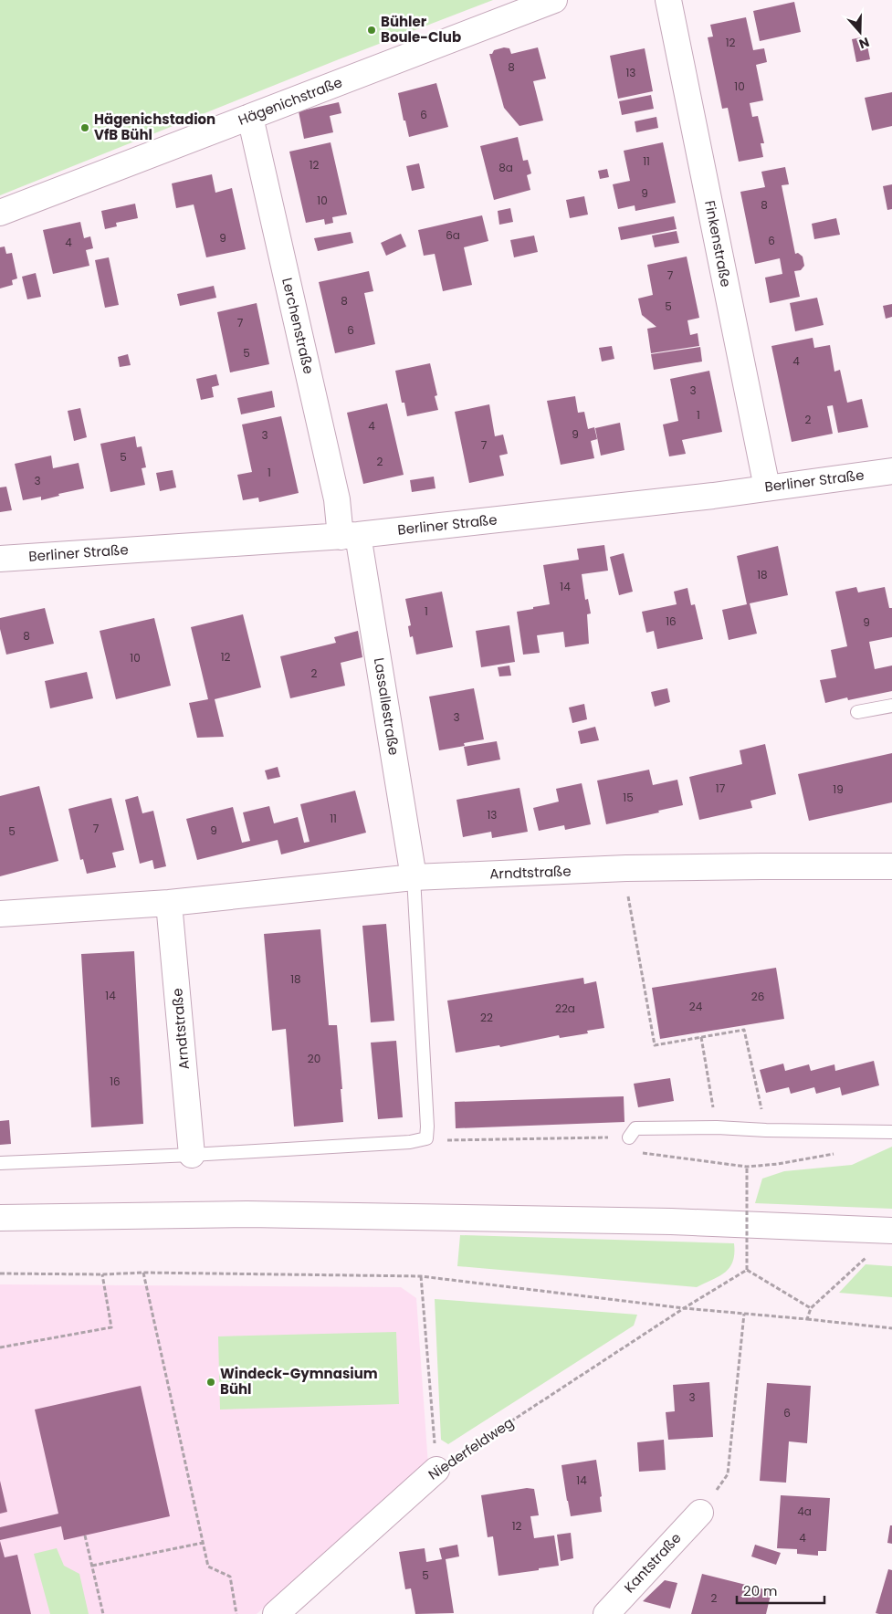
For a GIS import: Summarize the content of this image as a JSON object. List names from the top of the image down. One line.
{"streets":{"street":["Hägenichstraße","Finkenstraße","Lerchenstraße","Berliner Straße","Lassallestraße","Arndtstraße","Niederfeldweg","Kantstraße"]},"crossings":[["Hägenichstraße","Lerchenstraße"],["Finkenstraße","Berliner Straße"],["Lerchenstraße","Berliner Straße"],["Lerchenstraße","Lassallestraße"],["Berliner Straße","Lassallestraße"],["Lassallestraße","Arndtstraße"]],"places":["Bühler Boule-Club","Hägenichstadion VfB Bühl","Windeck-Gymnasium Bühl"],"house_numbers":["12","8","13","10","6","11","12","8a","9","10","8","6a","9","6","4","7","8","5","7","6","5","4","3","1","2","4","9","3","7","5","2","1","3","18","14","1","16","9","8","12","10","2","3","17","19","15","13","11","7","9","5","18","14","26","24","22a","22","20","16","3","6","14","4a","12","4","5","2"],"scale_bar":"20 m","north":"bottom"}
